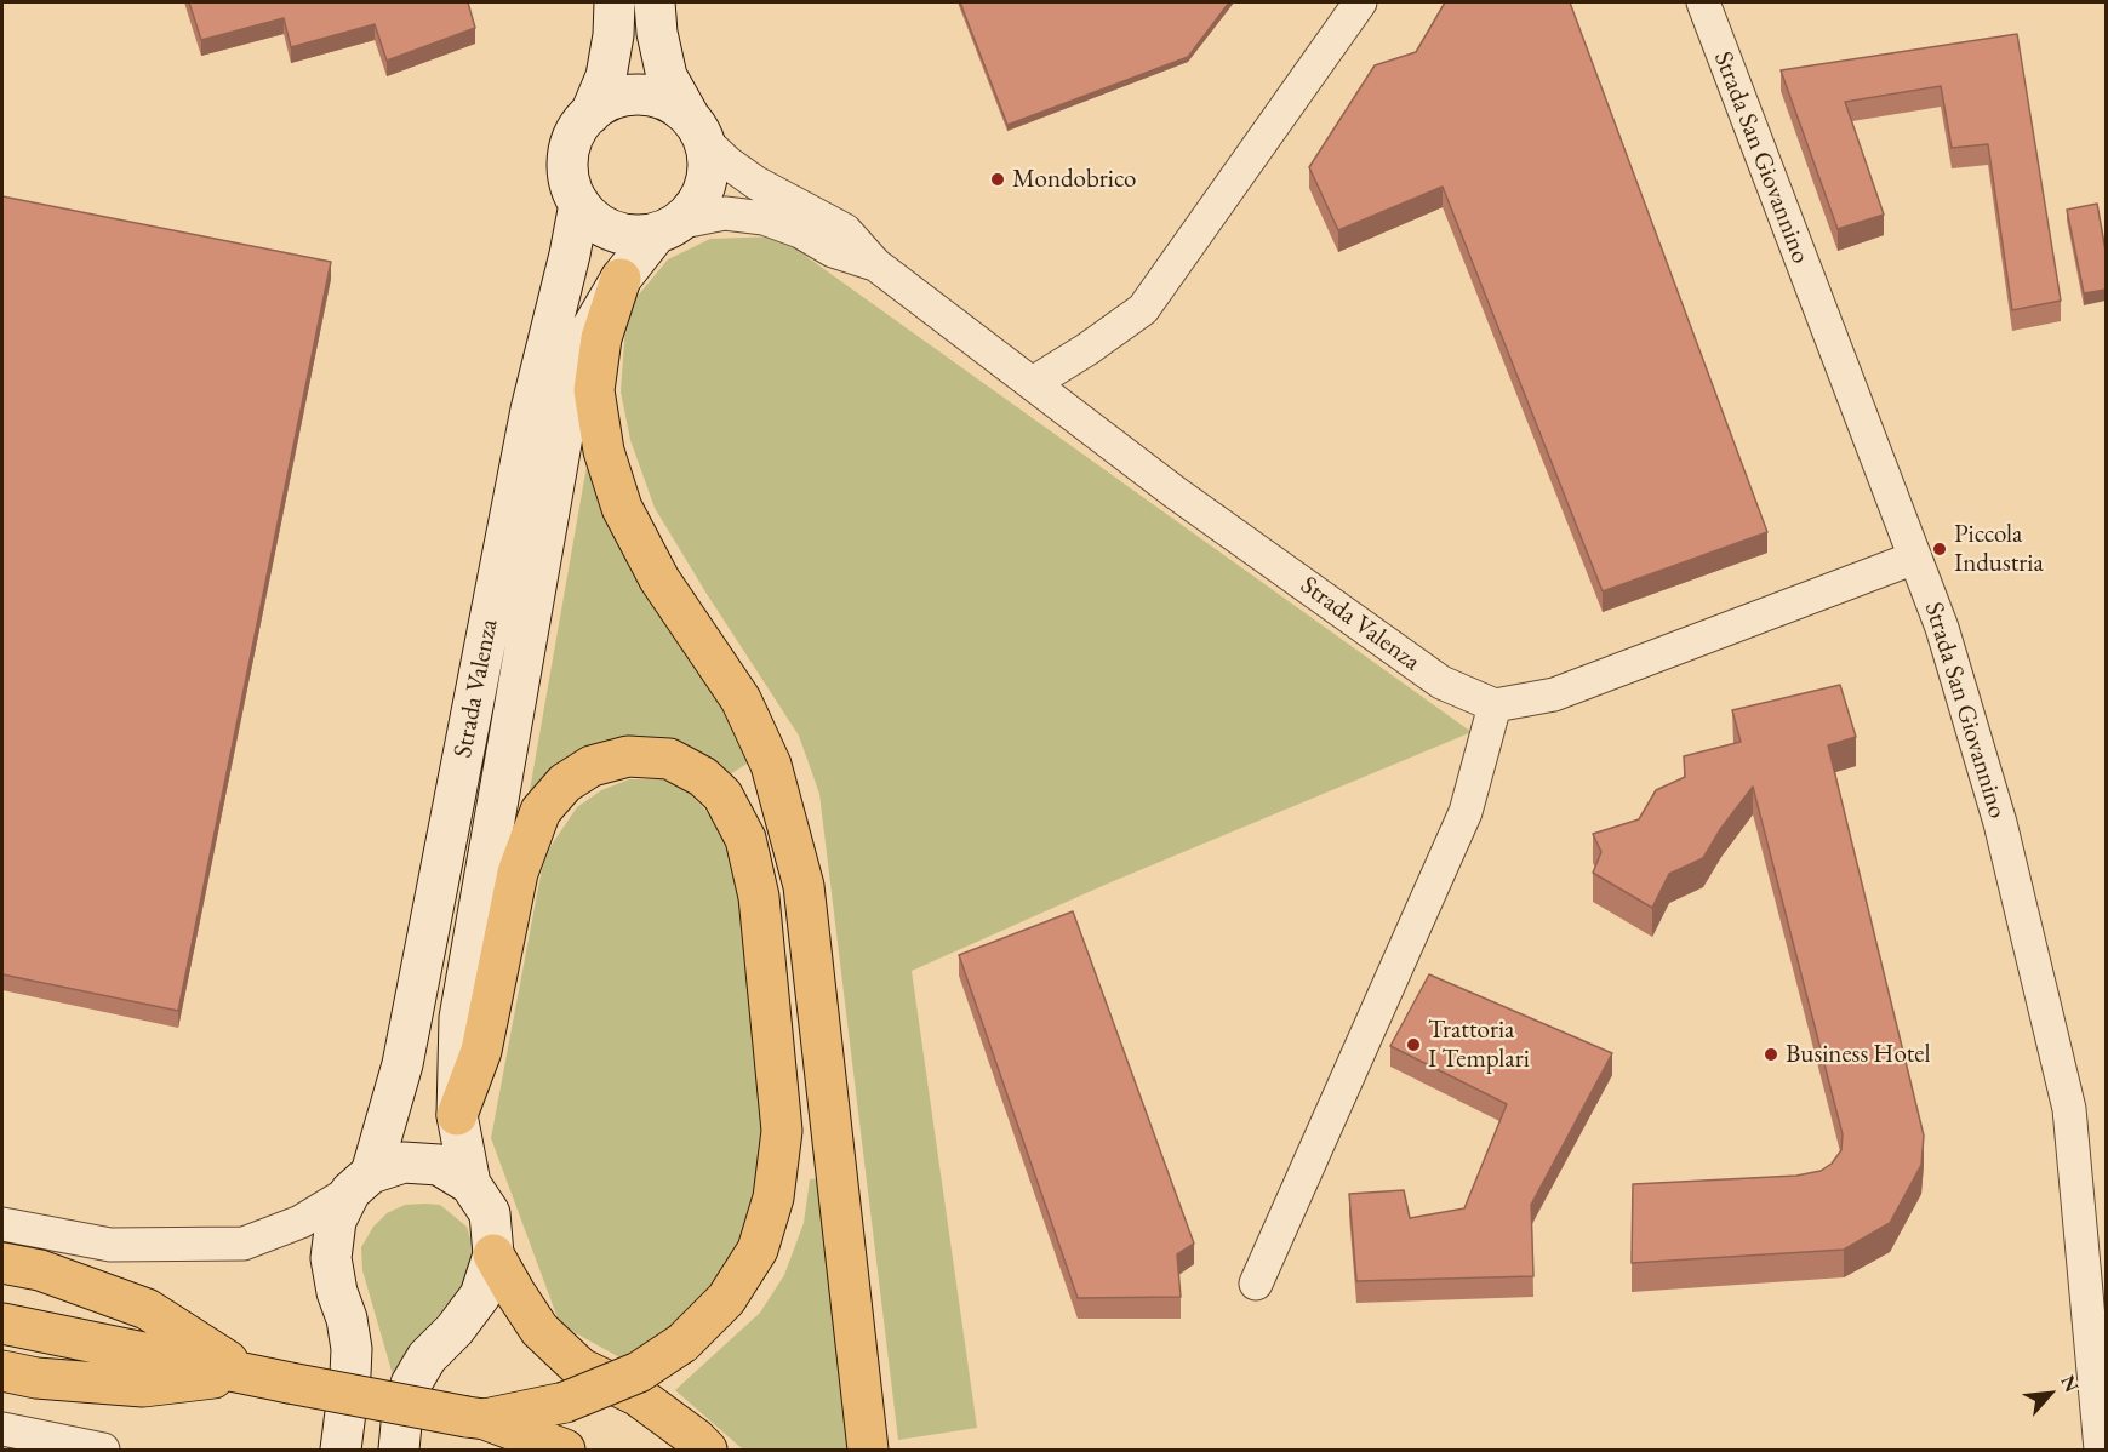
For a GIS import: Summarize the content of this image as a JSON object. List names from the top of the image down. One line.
{"streets":{"main road":["Strada Valenza"],"street":["Strada San Giovannino"]},"places":["Mondobrico","Piccola Industria","Trattoria I Templari","Business Hotel"],"north":"top right"}
